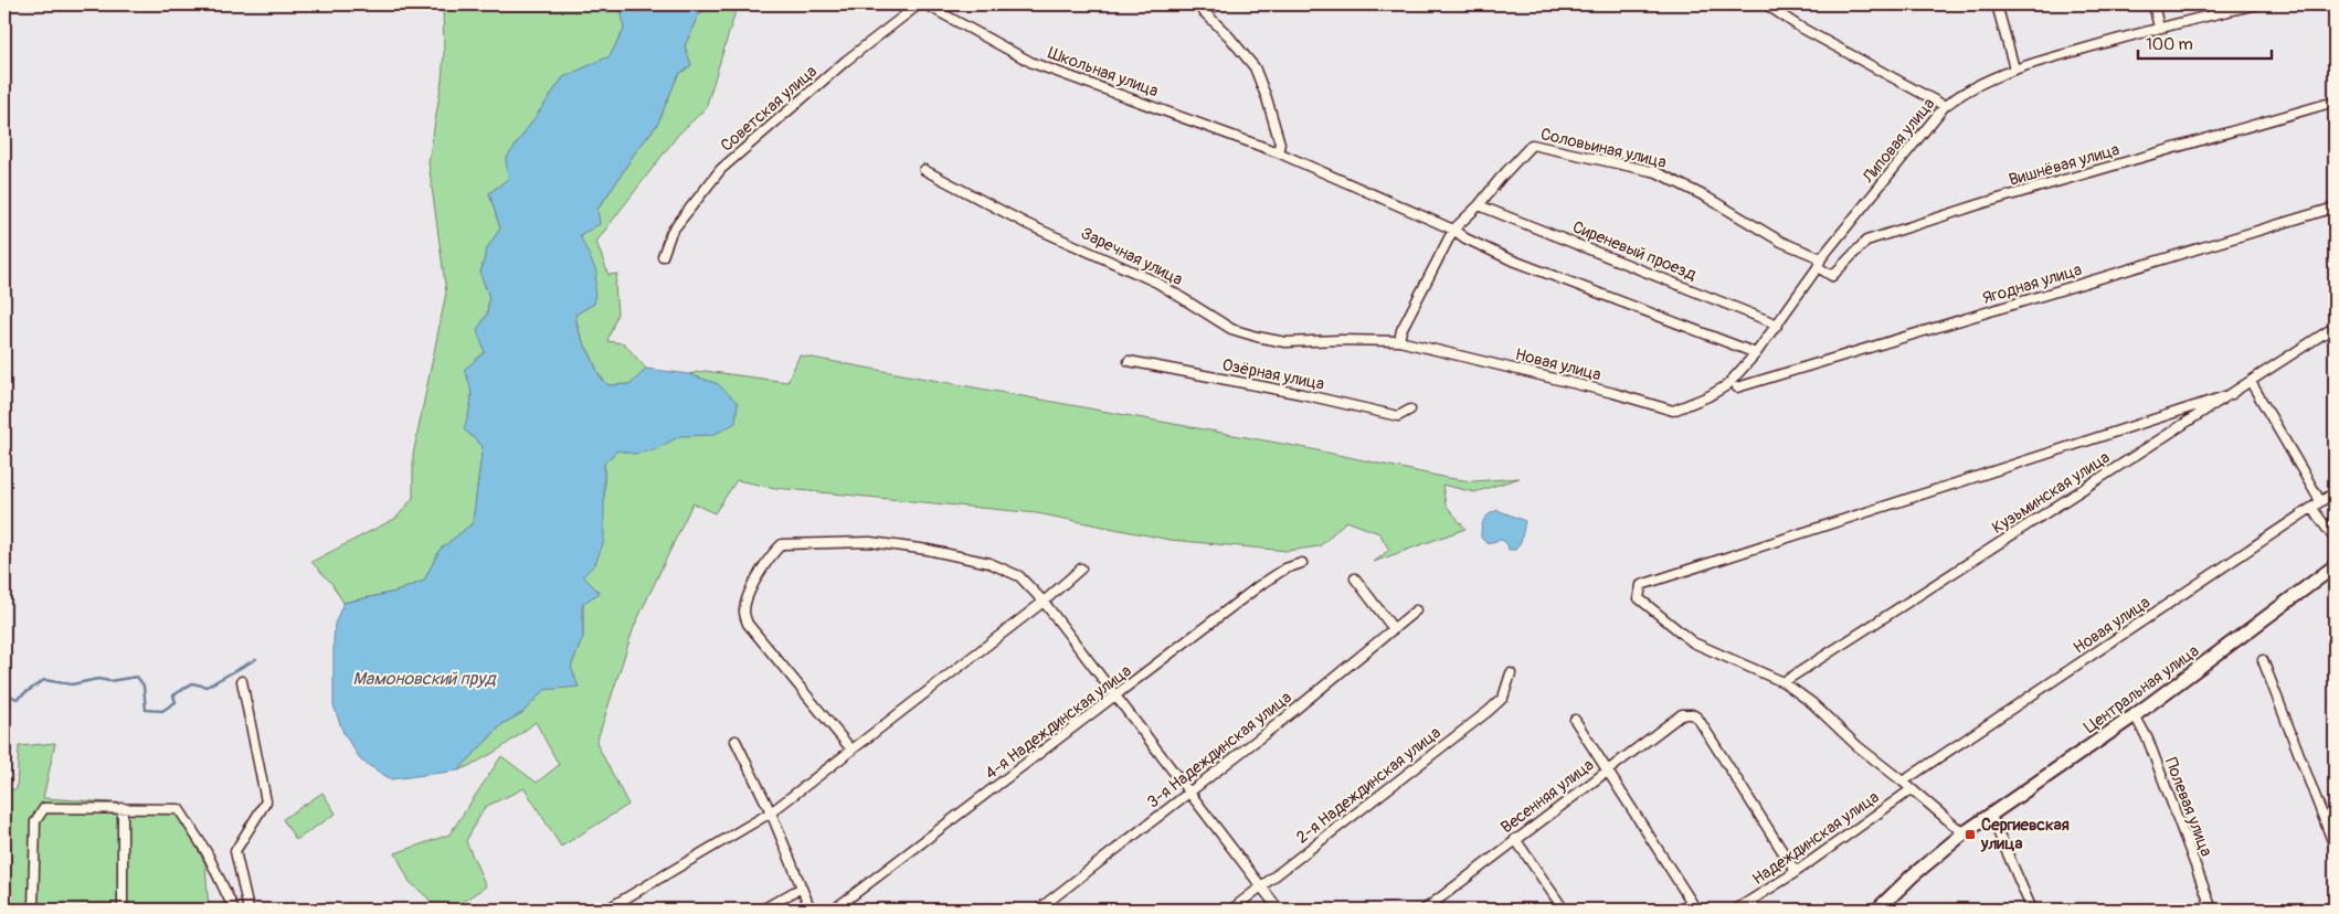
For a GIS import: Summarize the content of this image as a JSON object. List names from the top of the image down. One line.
{"streets":{"street":["Школьная улица","Советская улица","Липовая улица","Соловьиная улица","Вишнёвая улица","Сиреневый проезд","Заречная улица","Ягодная улица","Новая улица","Озёрная улица","Кузьминская улица","Центральная улица","4-я Надеждинская улица","3-я Надеждинская улица","2-я Надеждинская улица","Весенняя улица","Полевая улица","Надеждинская улица"]},"crossings":[["Школьная улица","Липовая улица"],["Школьная улица","Соловьиная улица"],["Липовая улица","Соловьиная улица"],["Липовая улица","Вишнёвая улица"],["Липовая улица","Сиреневый проезд"],["Липовая улица","Новая улица"],["Соловьиная улица","Сиреневый проезд"],["Соловьиная улица","Заречная улица"],["Соловьиная улица","Новая улица"],["Заречная улица","Новая улица"],["Центральная улица","Полевая улица"],["Весенняя улица","Надеждинская улица"]],"water":["Мамоновский пруд"],"places":{"transit":["Сергиевская улица"]},"scale_bar":"100 m"}
